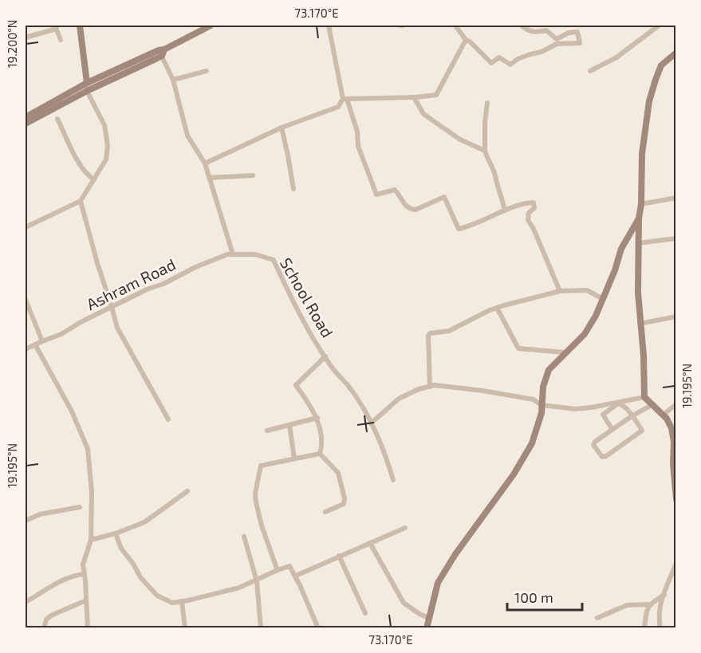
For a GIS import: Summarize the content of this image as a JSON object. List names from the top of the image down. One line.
{"streets":{"street":["Ashram Road","School Road"]},"crossings":[["Ashram Road","School Road"]],"scale_bar":"100 m","coordinates":["73.170°E","19.200°N","19.195°N"]}
